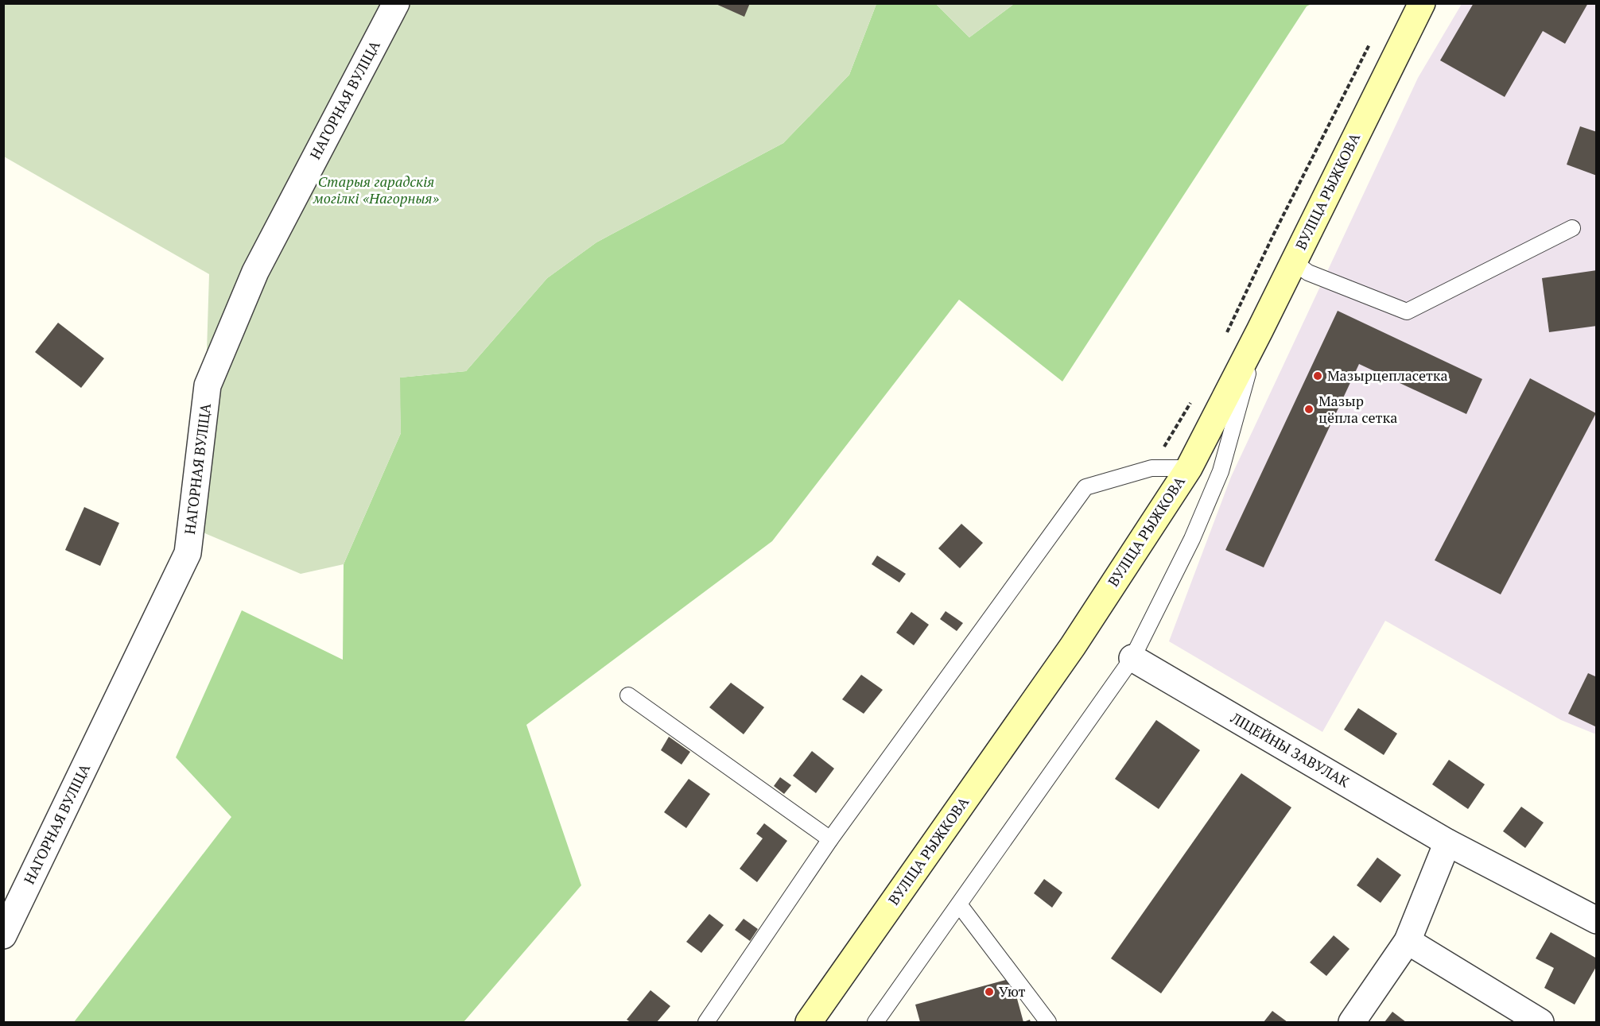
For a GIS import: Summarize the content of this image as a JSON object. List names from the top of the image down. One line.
{"streets":{"main road":["ВУЛІЦА РЫЖКОВА"],"street":["НАГОРНАЯ ВУЛІЦА","ЛІЦЕЙНЫ ЗАВУЛАК"]},"parks":["Старыя гарадскія могілкі «Нагорныя»"],"places":["Мазырцепласетка","Мазыр цёпла сетка","Уют"]}
